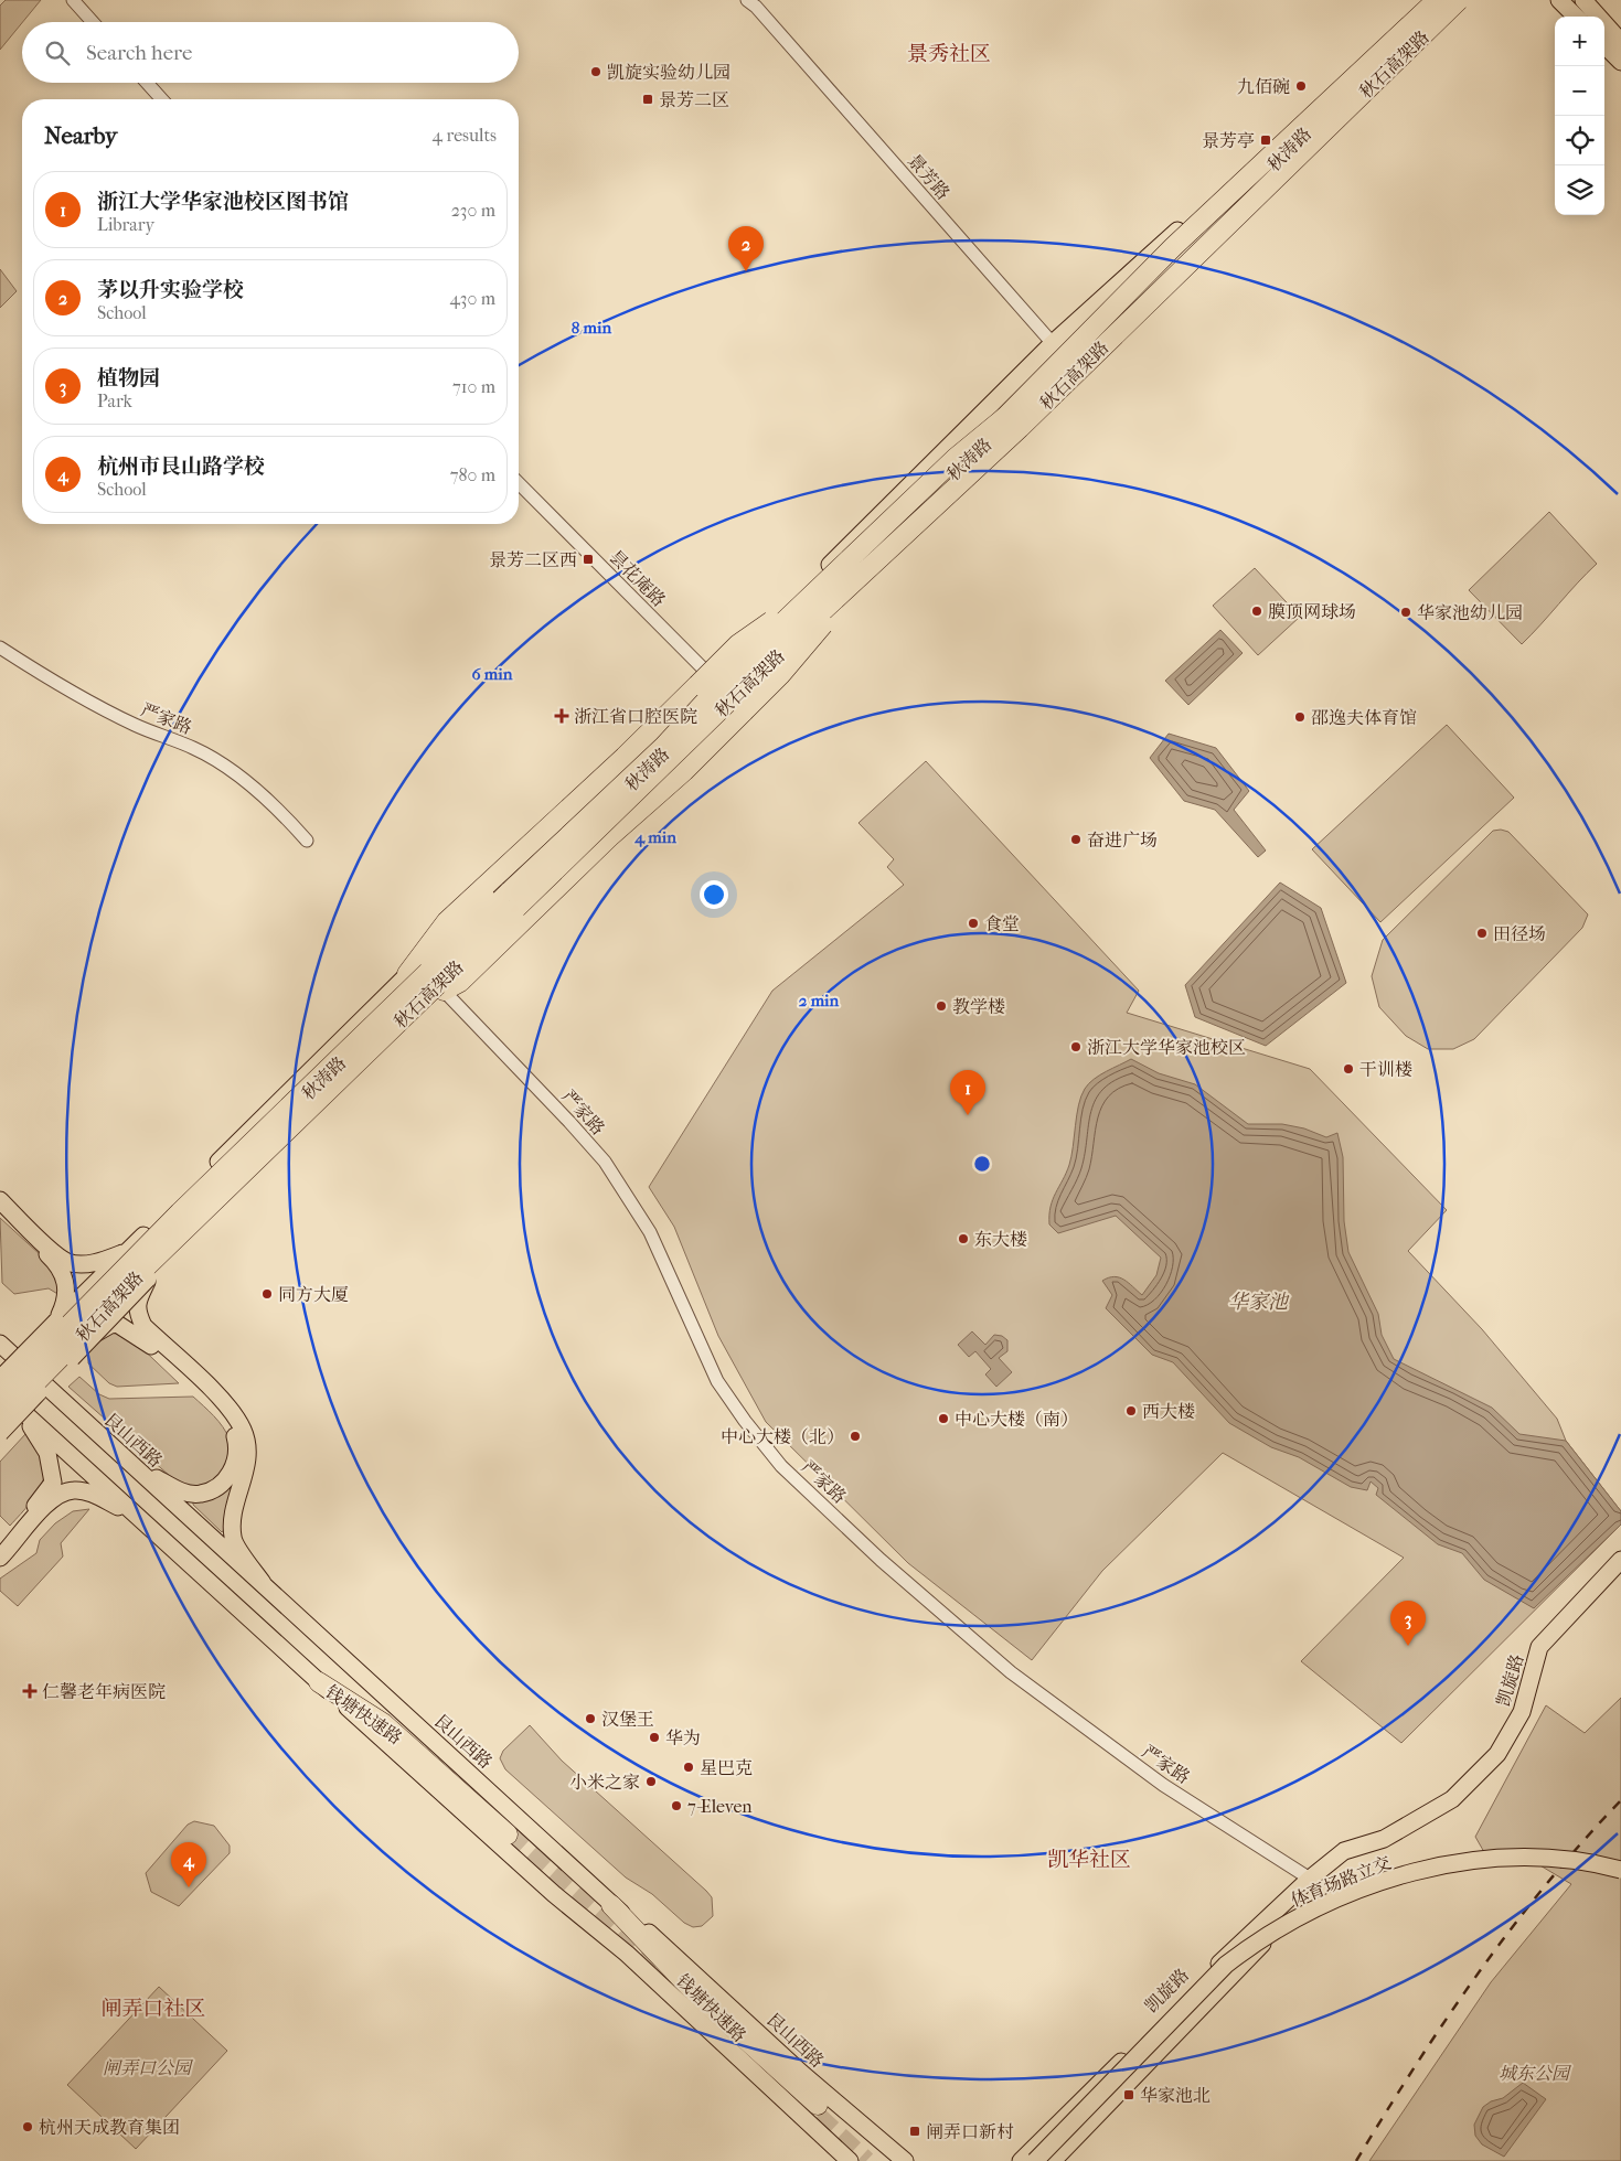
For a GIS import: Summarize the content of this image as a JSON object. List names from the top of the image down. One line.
{"streets":{"highway":["秋石高架路","钱塘快速路"],"main road":["秋涛路","艮山西路","凯旋路","体育场路立交"],"street":["景芳路","昙花庵路","严家路"]},"crossings":[["秋涛路","景芳路"],["秋涛路","昙花庵路"],["秋涛路","严家路"],["严家路","凯旋路"],["艮山西路","钱塘快速路"]],"districts":["景秀社区","凯华社区","闸弄口社区"],"water":["华家池"],"parks":["闸弄口公园","城东公园"],"places":{"other":["凯旋实验幼儿园","九佰碗","膜顶网球场","华家池幼儿园","邵逸夫体育馆","奋进广场","食堂","田径场","教学楼","浙江大学华家池校区","干训楼","东大楼","同方大厦","西大楼","中心大楼（南）","中心大楼（北）","汉堡王","华为","星巴克","小米之家","7-Eleven","杭州天成教育集团"],"transit":["景芳二区","景芳亭","景芳二区西","华家池北","闸弄口新村"],"health":["浙江省口腔医院","仁馨老年病医院"]},"page":{"map_buttons":["+","−"],"search":"Search here","heading":["Nearby","4 results"],"list":[{"mark":"1","name":"浙江大学华家池校区图书馆","note":"Library","value":"230 m"},{"mark":"2","name":"茅以升实验学校","note":"School","value":"430 m"},{"mark":"3","name":"植物园","note":"Park","value":"710 m"},{"mark":"4","name":"杭州市艮山路学校","note":"School","value":"780 m"}],"pins":["2","1","3","4"]},"rings":["8 min","6 min","4 min","2 min"]}
